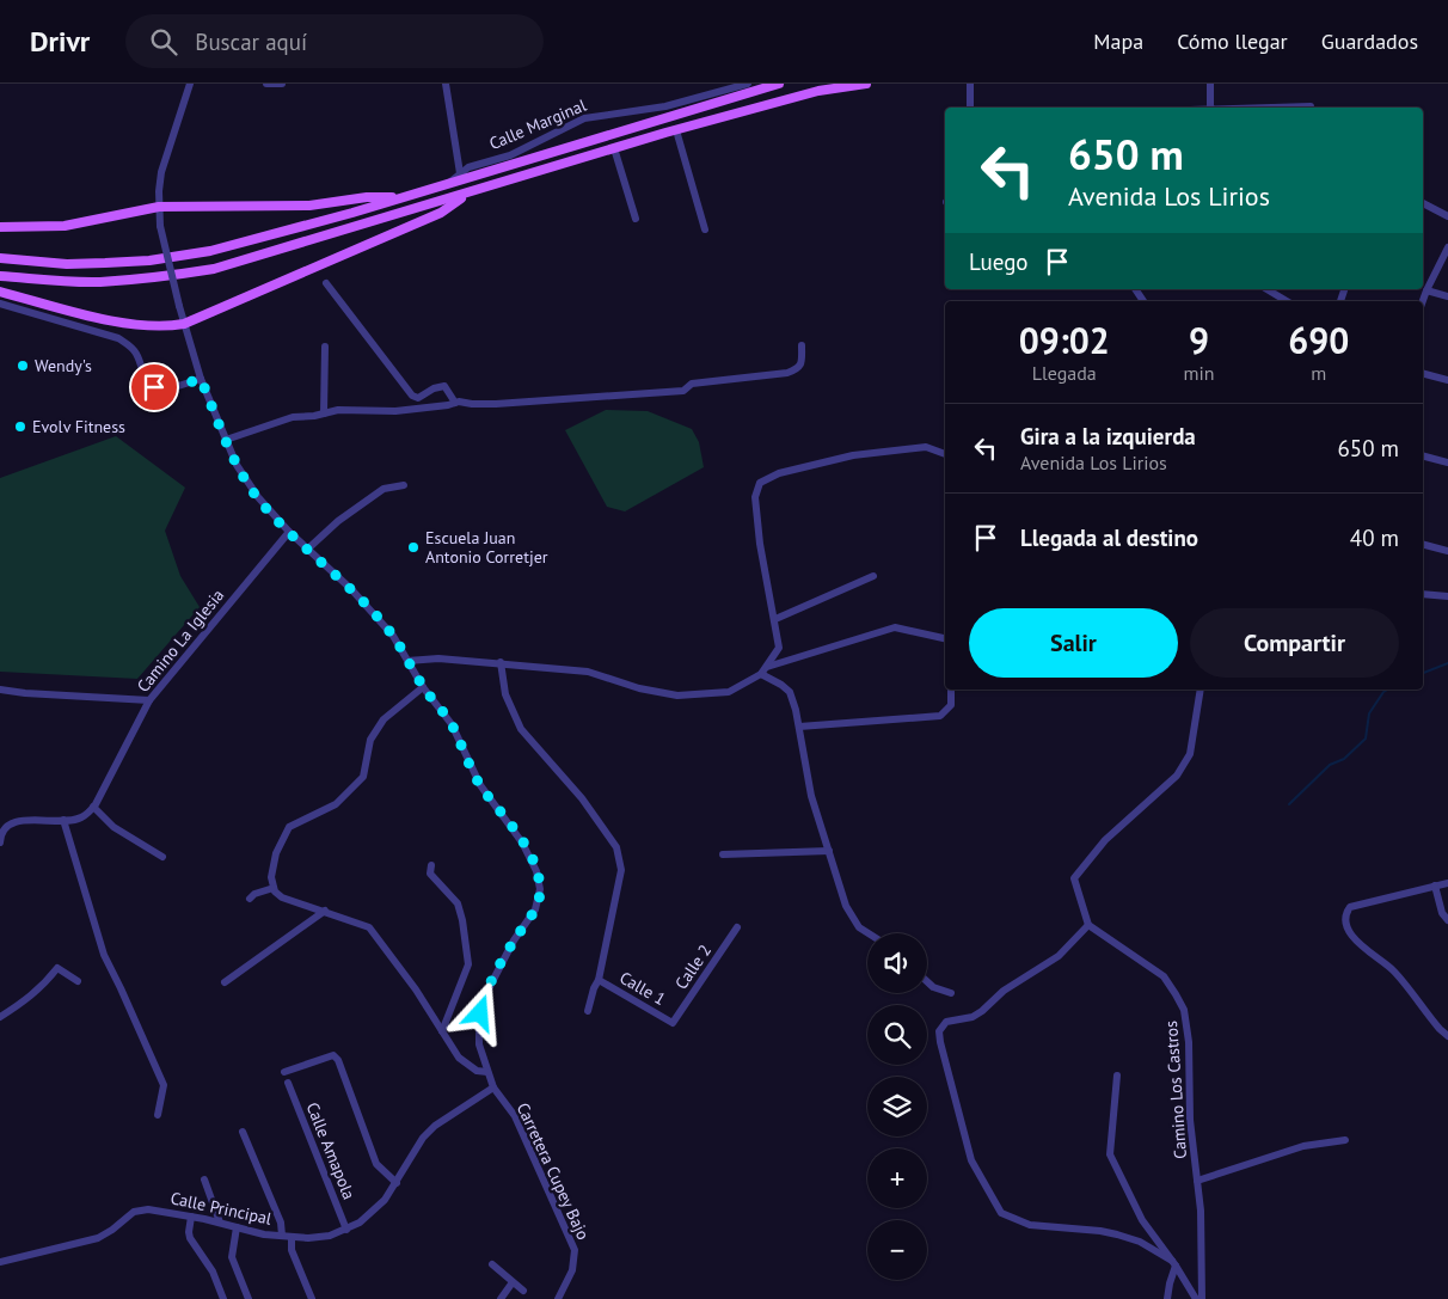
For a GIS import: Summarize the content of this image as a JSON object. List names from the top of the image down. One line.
{"streets":{"street":["Calle Marginal","Camino La Iglesia","Calle 2","Calle 1","Camino Los Castros","Calle Amapola","Carretera Cupey Bajo","Calle Principal"]},"crossings":[["Camino La Iglesia","Carretera Cupey Bajo"],["Calle 2","Calle 1"],["Calle Amapola","Calle Principal"],["Carretera Cupey Bajo","Calle Principal"]],"places":["Wendy's","Evolv Fitness","Escuela Juan Antonio Corretjer"],"page":{"header":"Drivr","search":"Buscar aquí","nav":["Mapa","Cómo llegar","Guardados"],"turn":["650 m","Avenida Los Lirios"],"then":"Luego","eta":["09:02","Llegada","9","min","690","m"],"list":[{"name":"Gira a la izquierda","note":"Avenida Los Lirios","value":"650 m"},{"name":"Llegada al destino","value":"40 m"}],"buttons":["Salir","Compartir"],"map_buttons":["+","−"]}}
